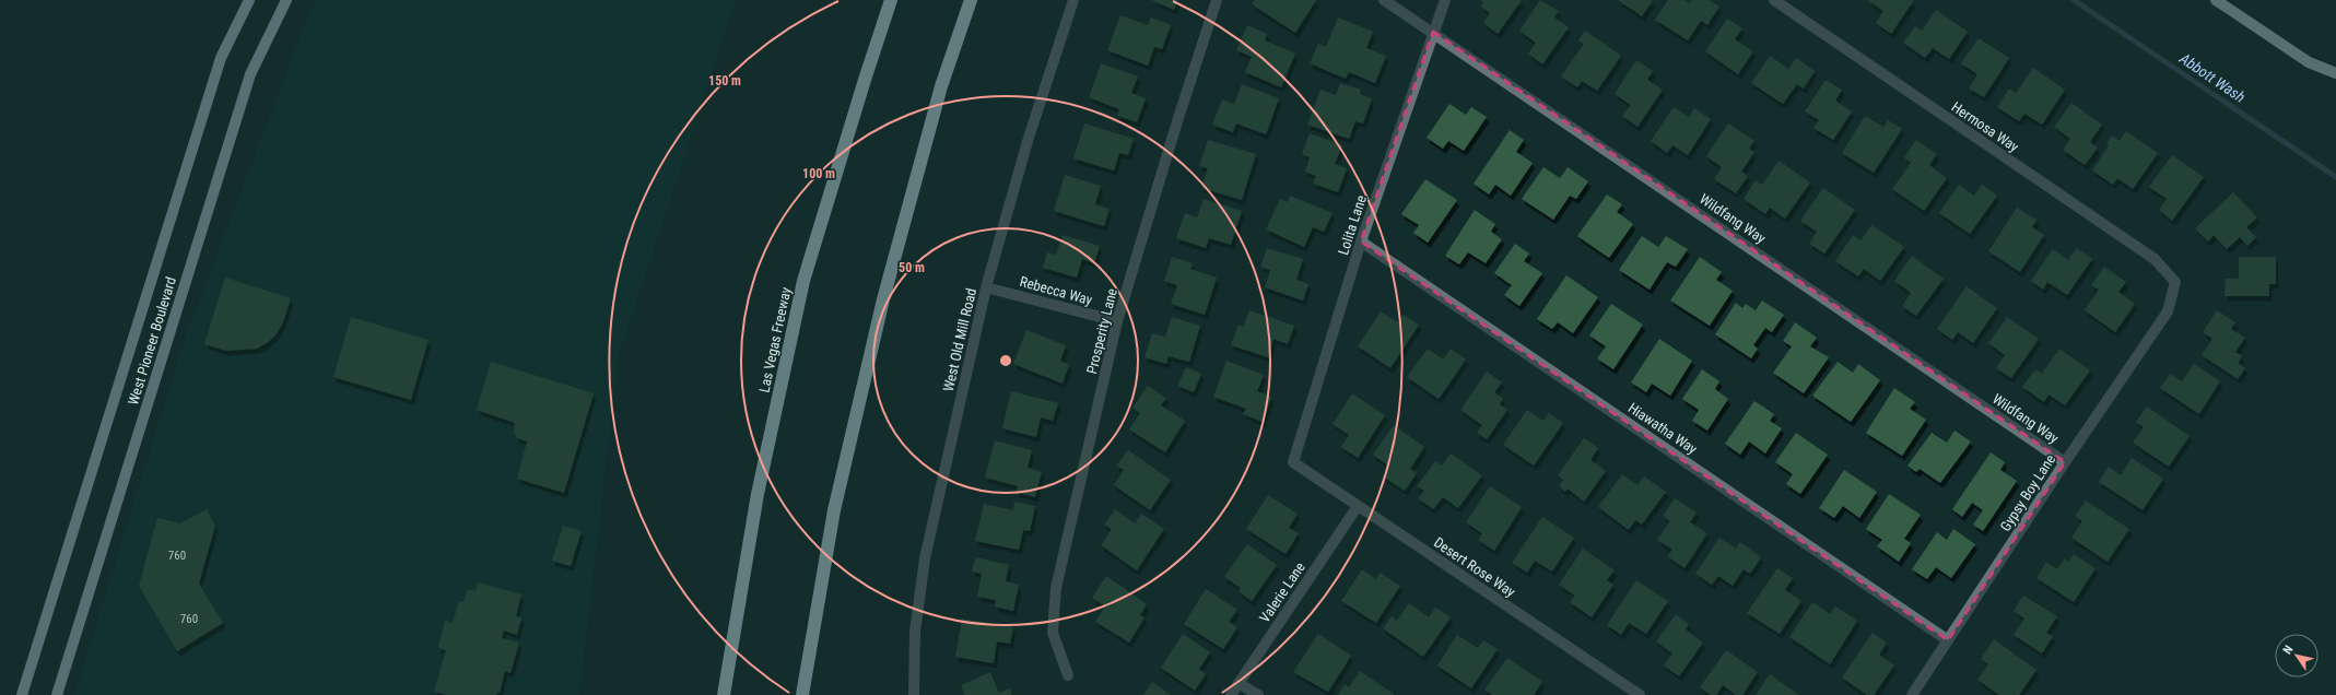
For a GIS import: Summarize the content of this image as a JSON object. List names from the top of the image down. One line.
{"streets":{"highway":["Las Vegas Freeway"],"main road":["West Pioneer Boulevard"],"street":["Hermosa Way","Wildfang Way","Lolita Lane","Rebecca Way","Prosperity Lane","West Old Mill Road","Hiawatha Way","Gypsy Boy Lane","Desert Rose Way","Valerie Lane"]},"crossings":[["Hermosa Way","Gypsy Boy Lane"],["Wildfang Way","Lolita Lane"],["Wildfang Way","Gypsy Boy Lane"],["Lolita Lane","Hiawatha Way"],["Lolita Lane","Desert Rose Way"],["Rebecca Way","Prosperity Lane"],["Rebecca Way","West Old Mill Road"],["Hiawatha Way","Gypsy Boy Lane"],["Desert Rose Way","Valerie Lane"]],"water":["Abbott Wash"],"house_numbers":["760","760"],"north":"top left","rings":["150 m","100 m","50 m"]}
